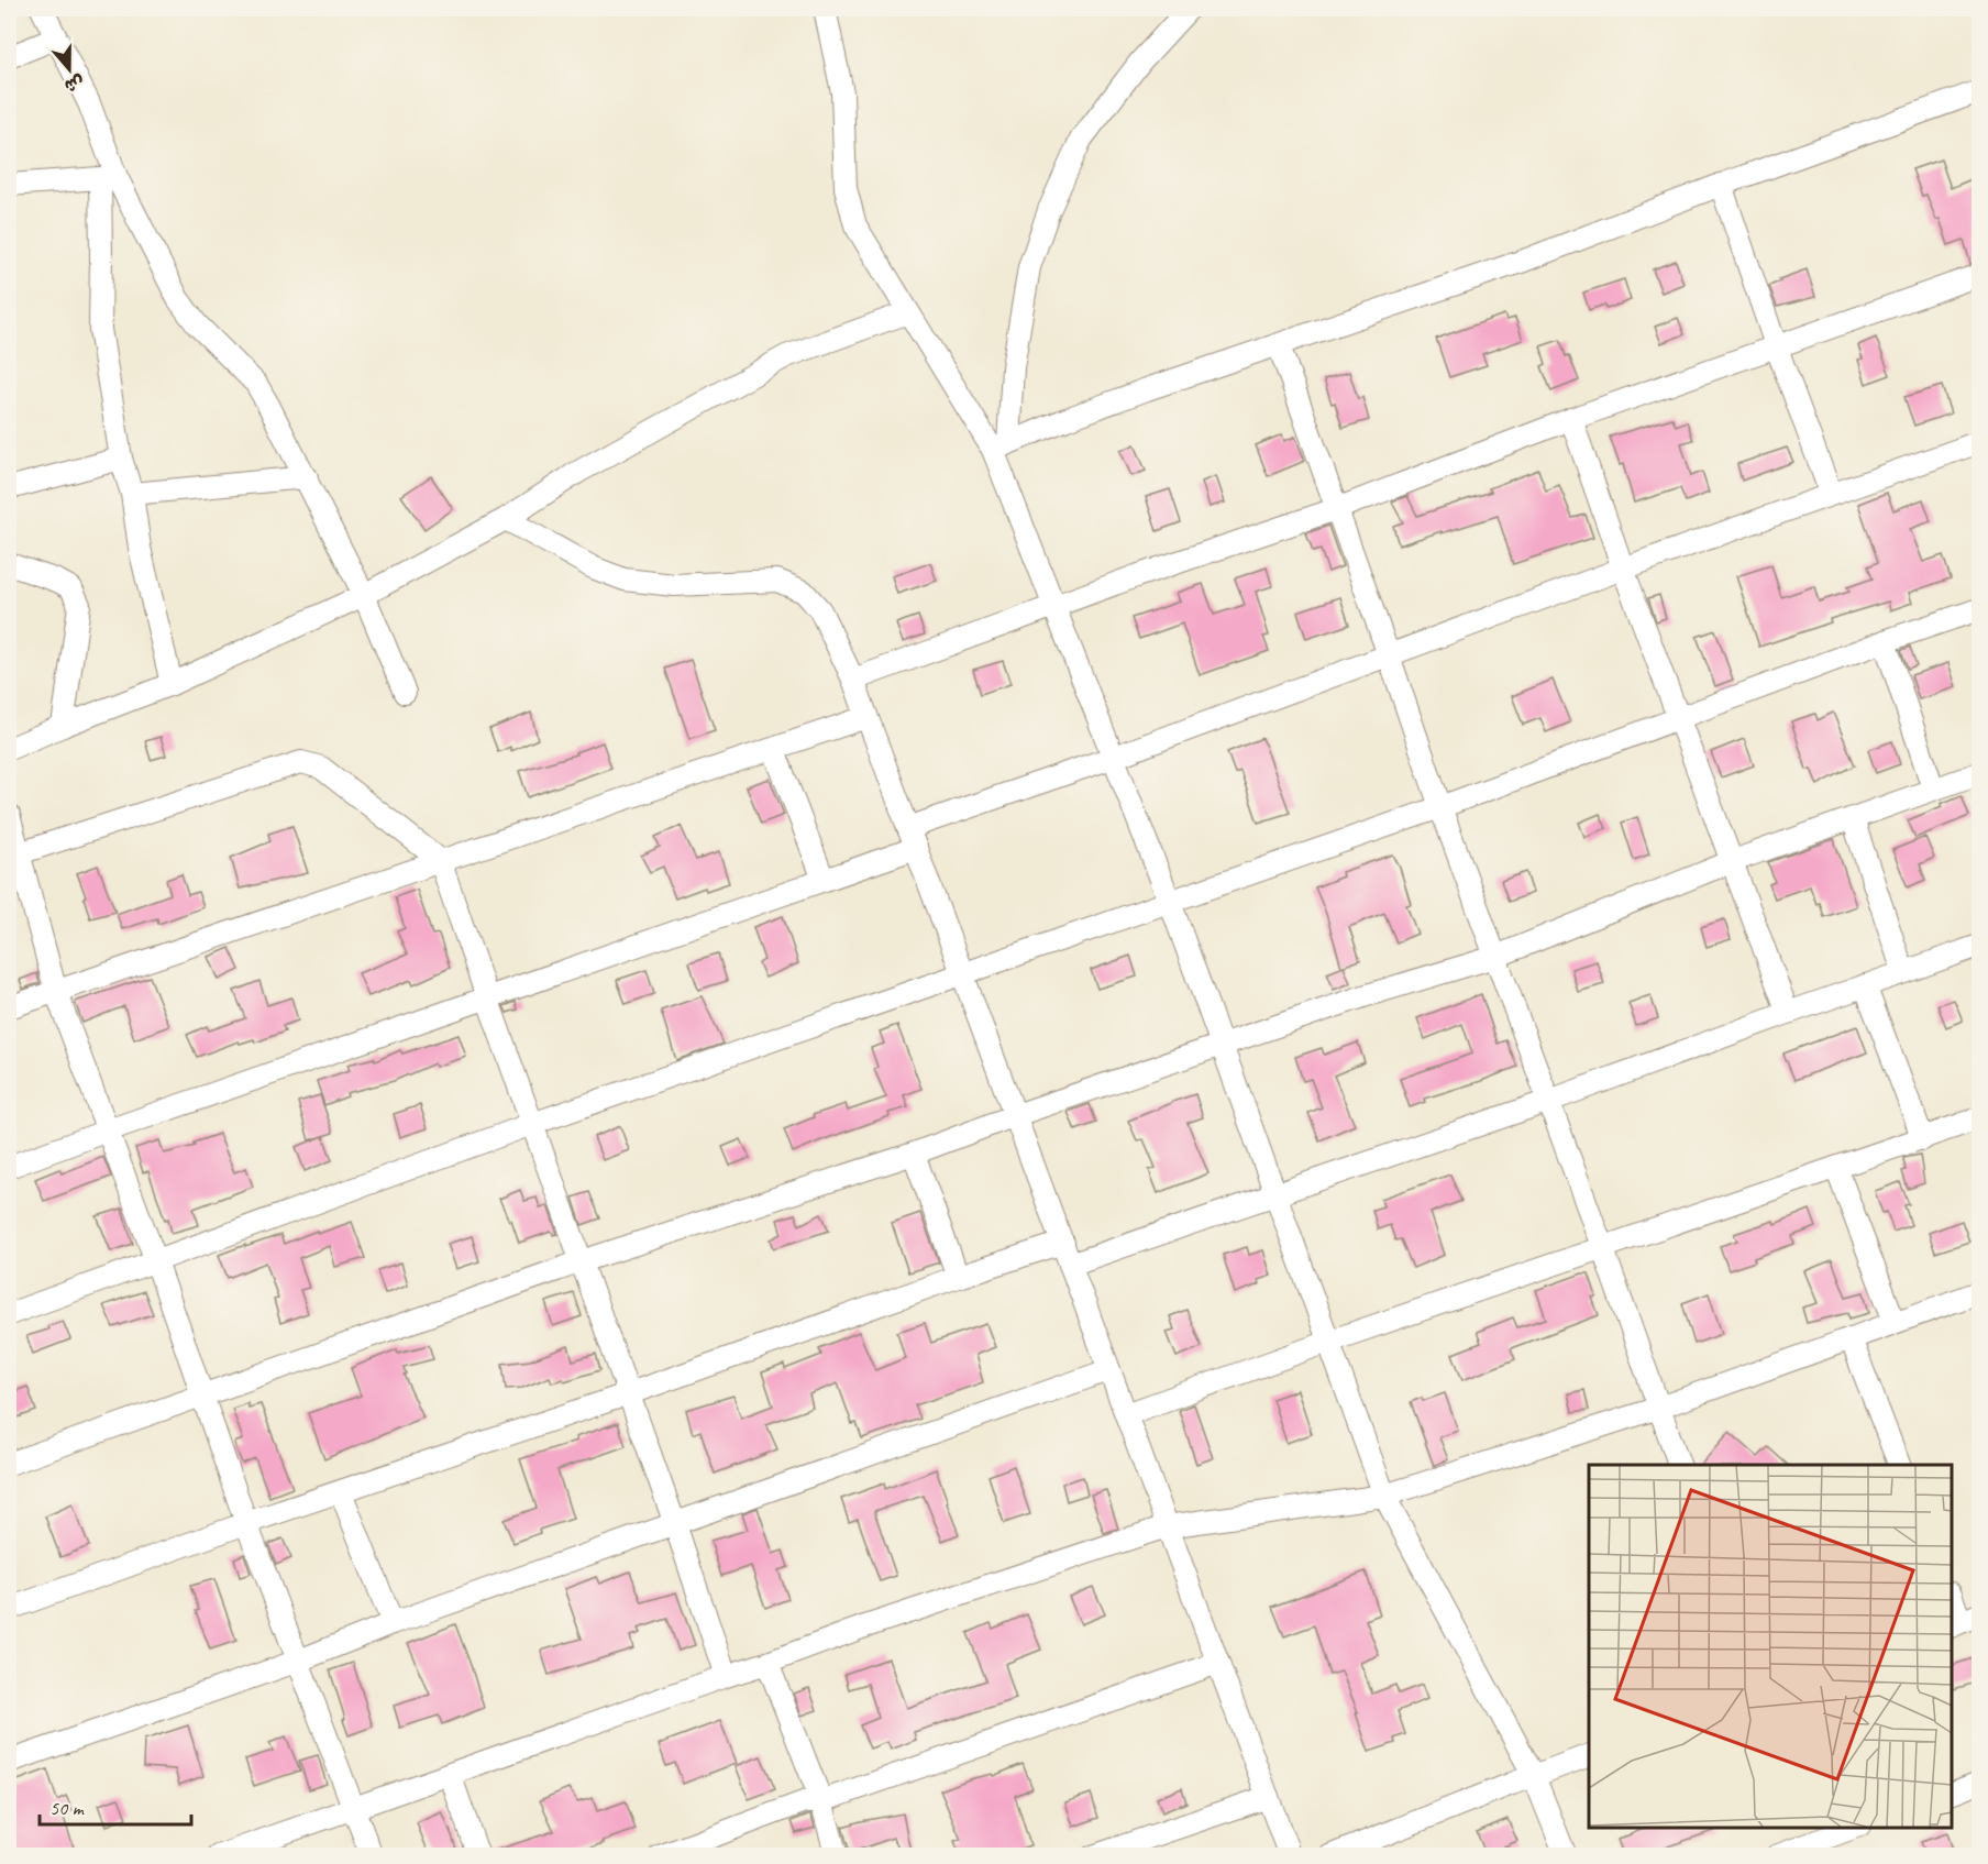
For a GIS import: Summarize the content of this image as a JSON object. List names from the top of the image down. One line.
{"scale_bar":"50 m","north":"bottom"}
